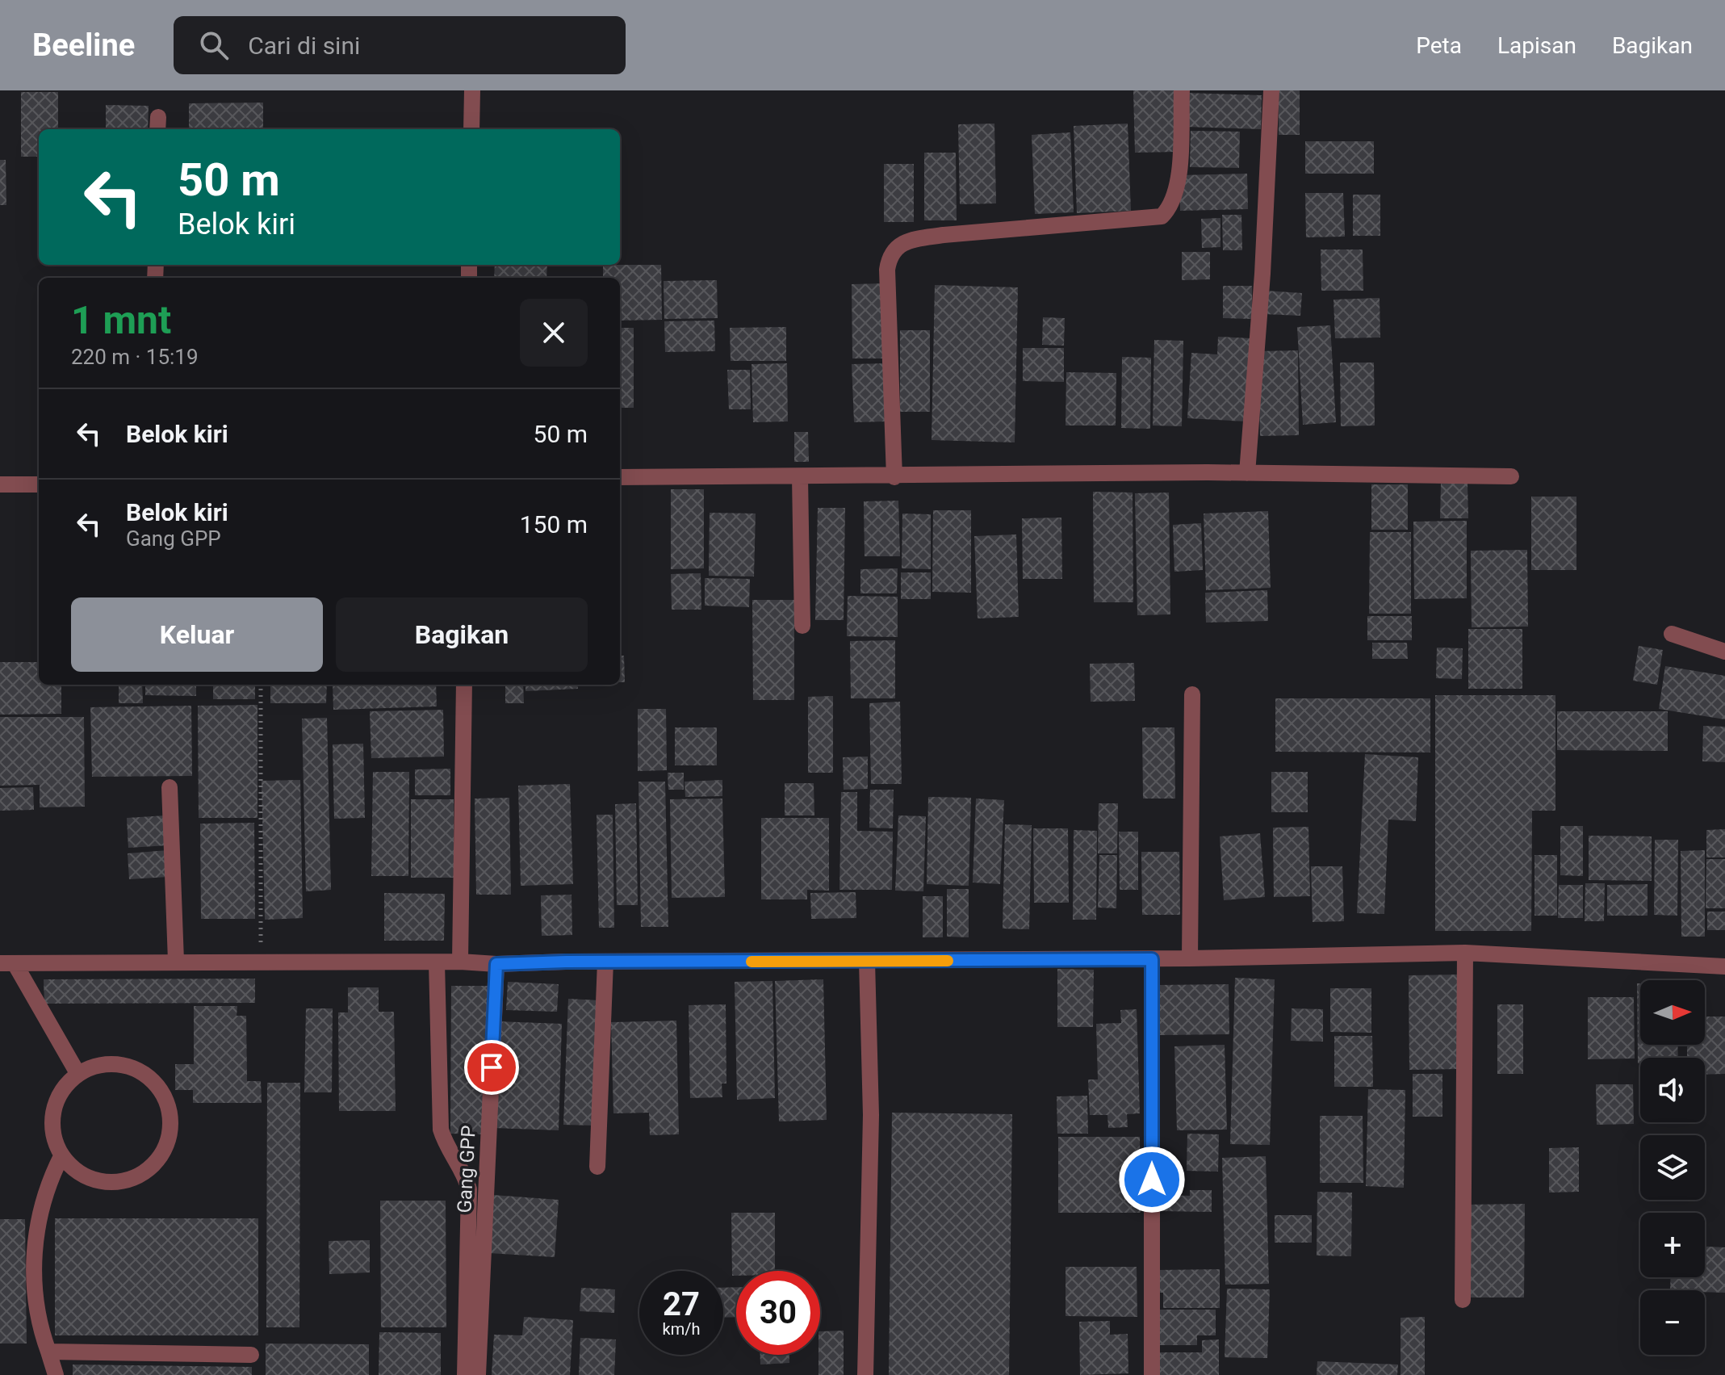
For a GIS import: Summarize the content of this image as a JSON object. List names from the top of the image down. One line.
{"streets":{"street":["Gang GPP"]},"north":"right","page":{"header":"Beeline","search":"Cari di sini","nav":["Peta","Lapisan","Bagikan"],"turn":["50 m","Belok kiri"],"heading":["1 mnt","220 m · 15:19"],"list":[{"name":"Belok kiri","value":"50 m"},{"name":"Belok kiri","note":"Gang GPP","value":"150 m"}],"buttons":["Keluar","Bagikan"],"map_buttons":["+","−"],"speed":"27 km/h","limit":"30"}}
